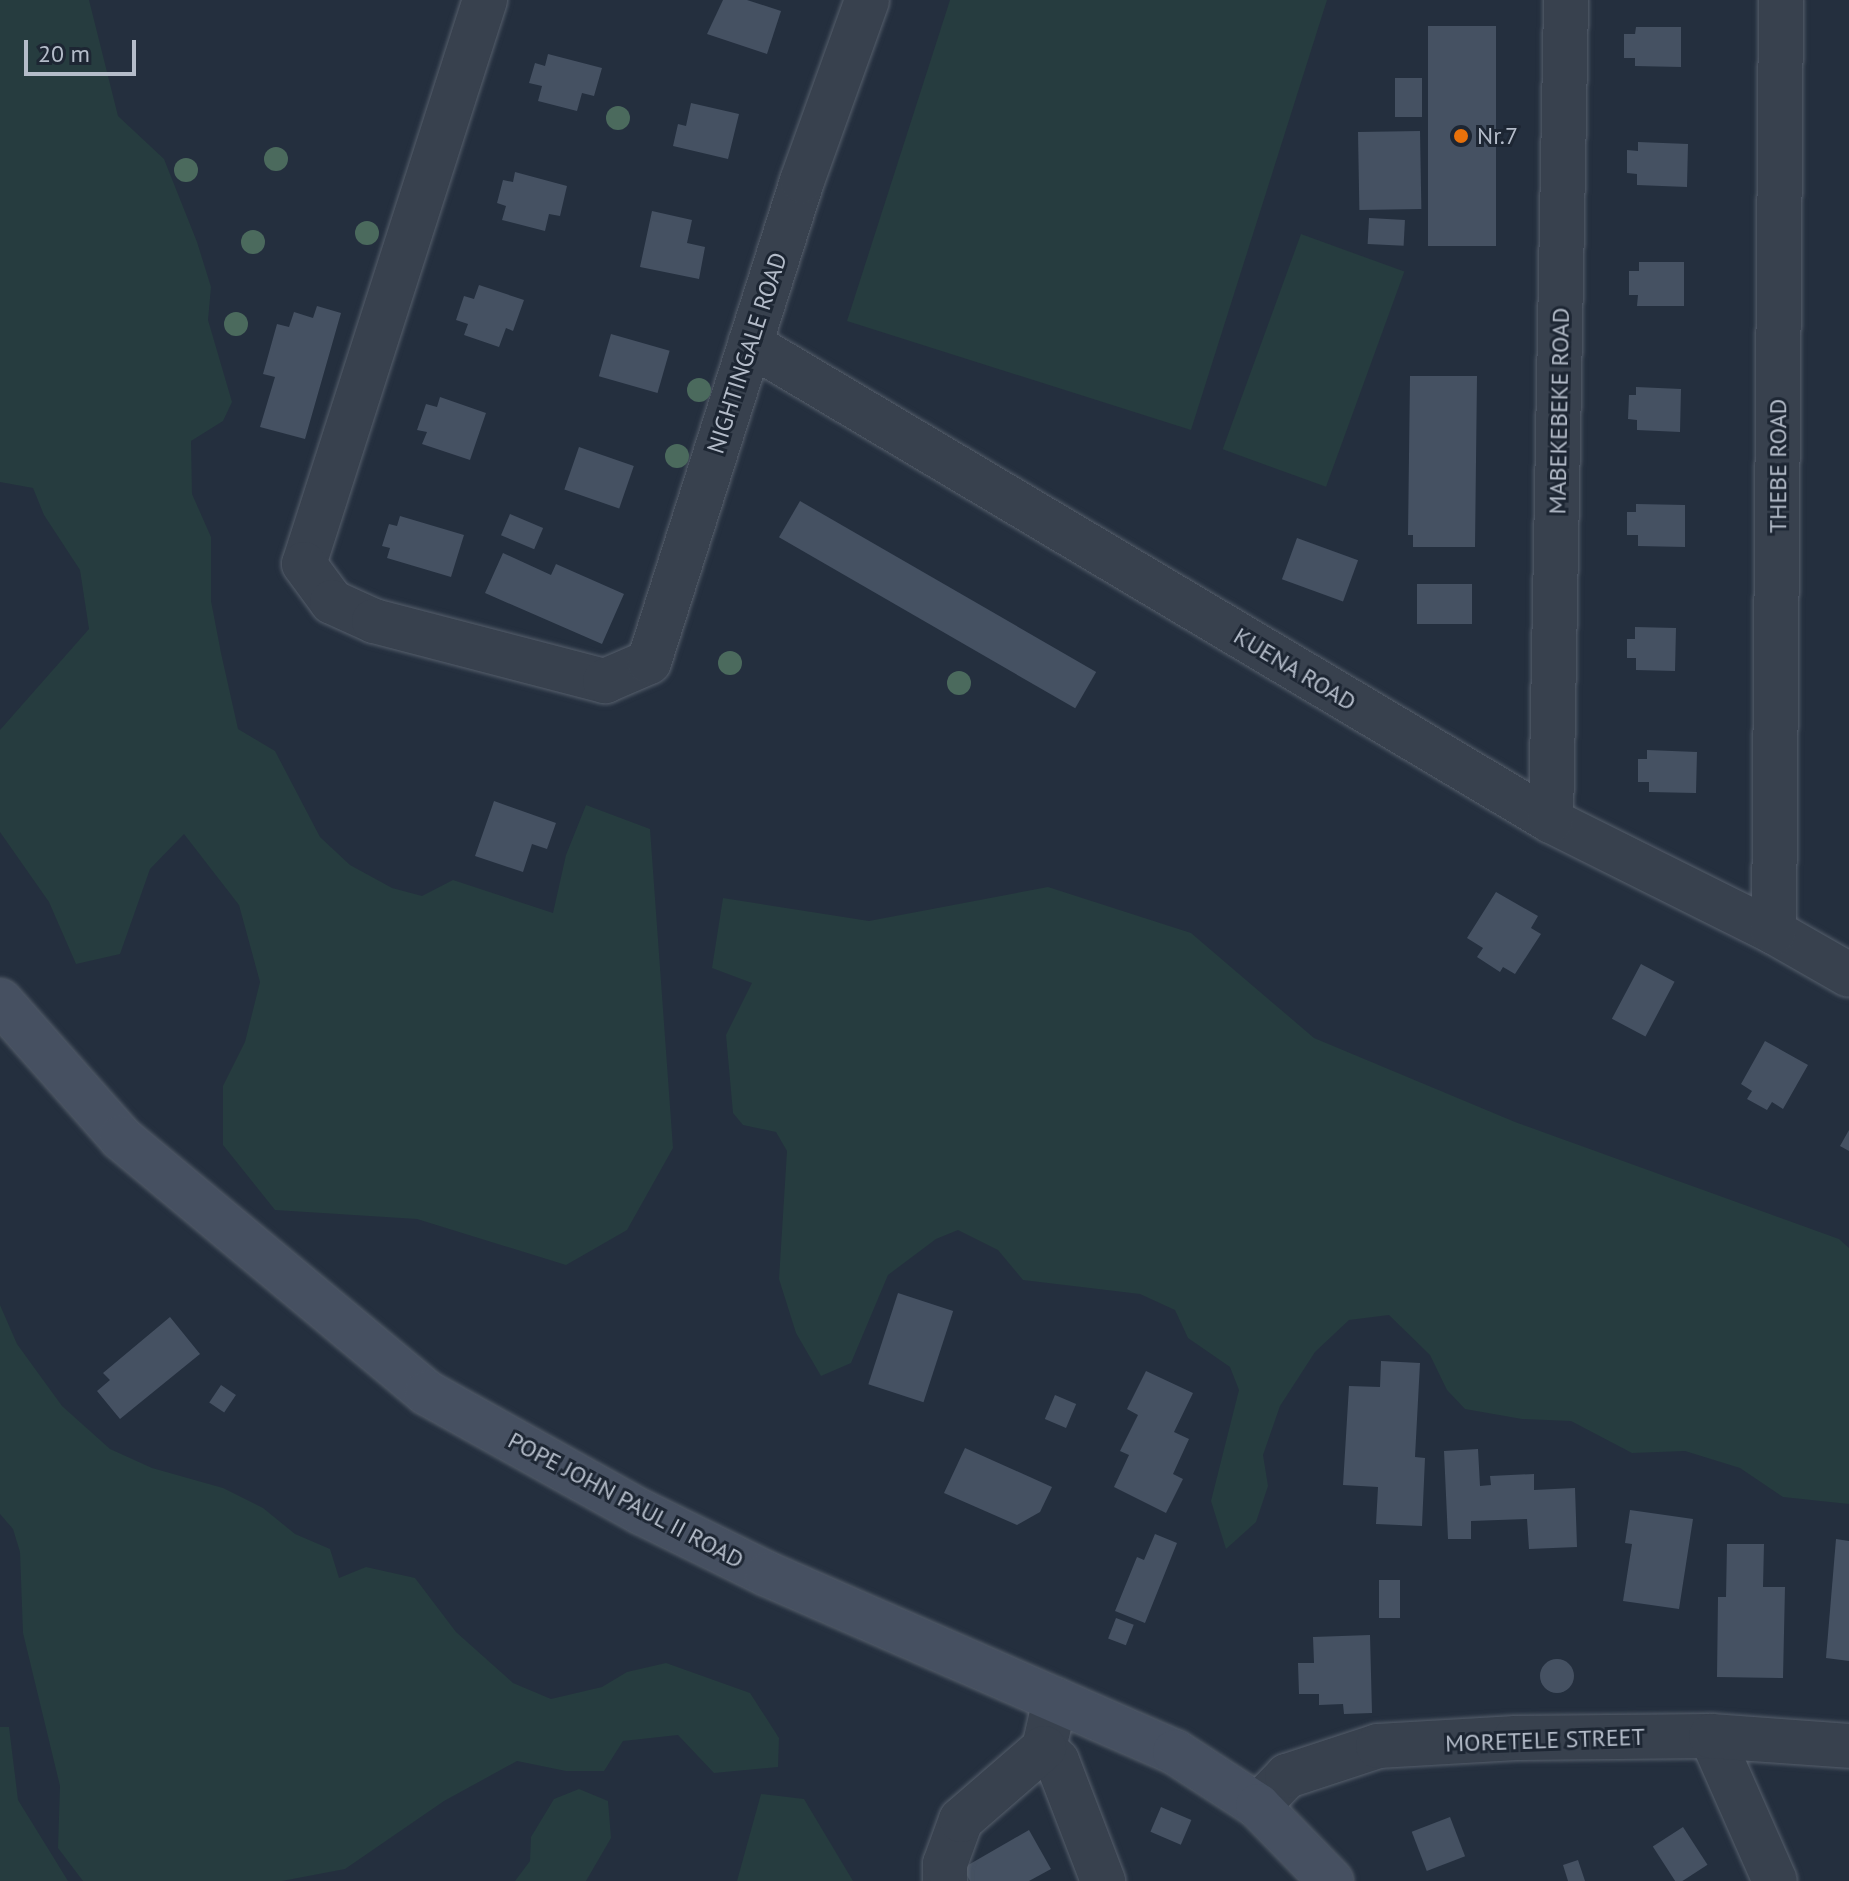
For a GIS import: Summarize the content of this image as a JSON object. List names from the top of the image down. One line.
{"streets":{"main road":["POPE JOHN PAUL II ROAD"],"street":["NIGHTINGALE ROAD","MABEKEBEKE ROAD","THEBE ROAD","KUENA ROAD","MORETELE STREET"]},"crossings":[["NIGHTINGALE ROAD","KUENA ROAD"],["MABEKEBEKE ROAD","KUENA ROAD"],["THEBE ROAD","KUENA ROAD"],["POPE JOHN PAUL II ROAD","MORETELE STREET"]],"places":["Nr.7"],"scale_bar":"20 m"}
